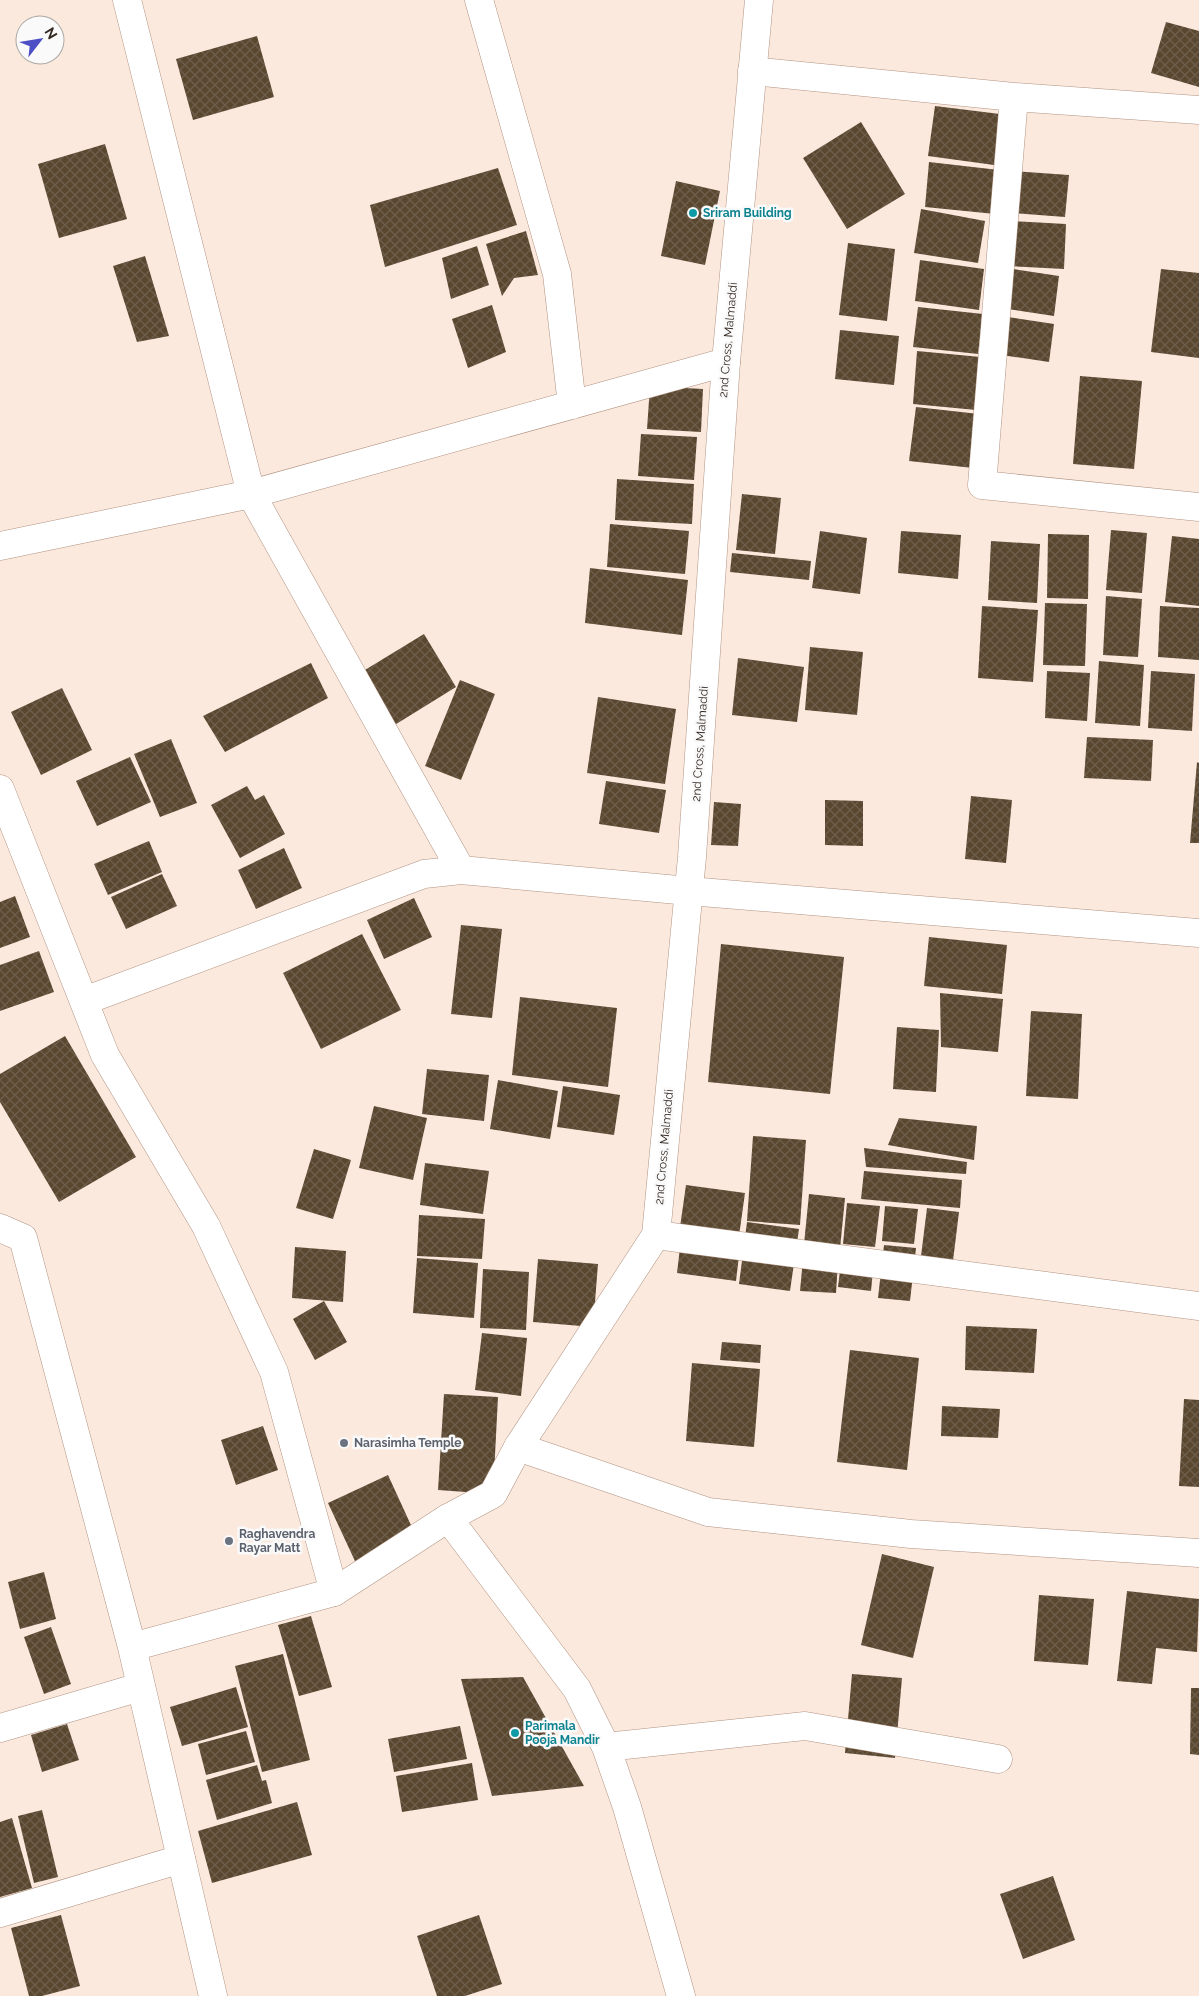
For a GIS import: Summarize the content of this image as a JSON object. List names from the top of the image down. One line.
{"streets":{"street":["2nd Cross, Malmaddi"]},"places":["Sriram Building","Narasimha Temple","Raghavendra Rayar Matt","Parimala Pooja Mandir"],"north":"top right"}
